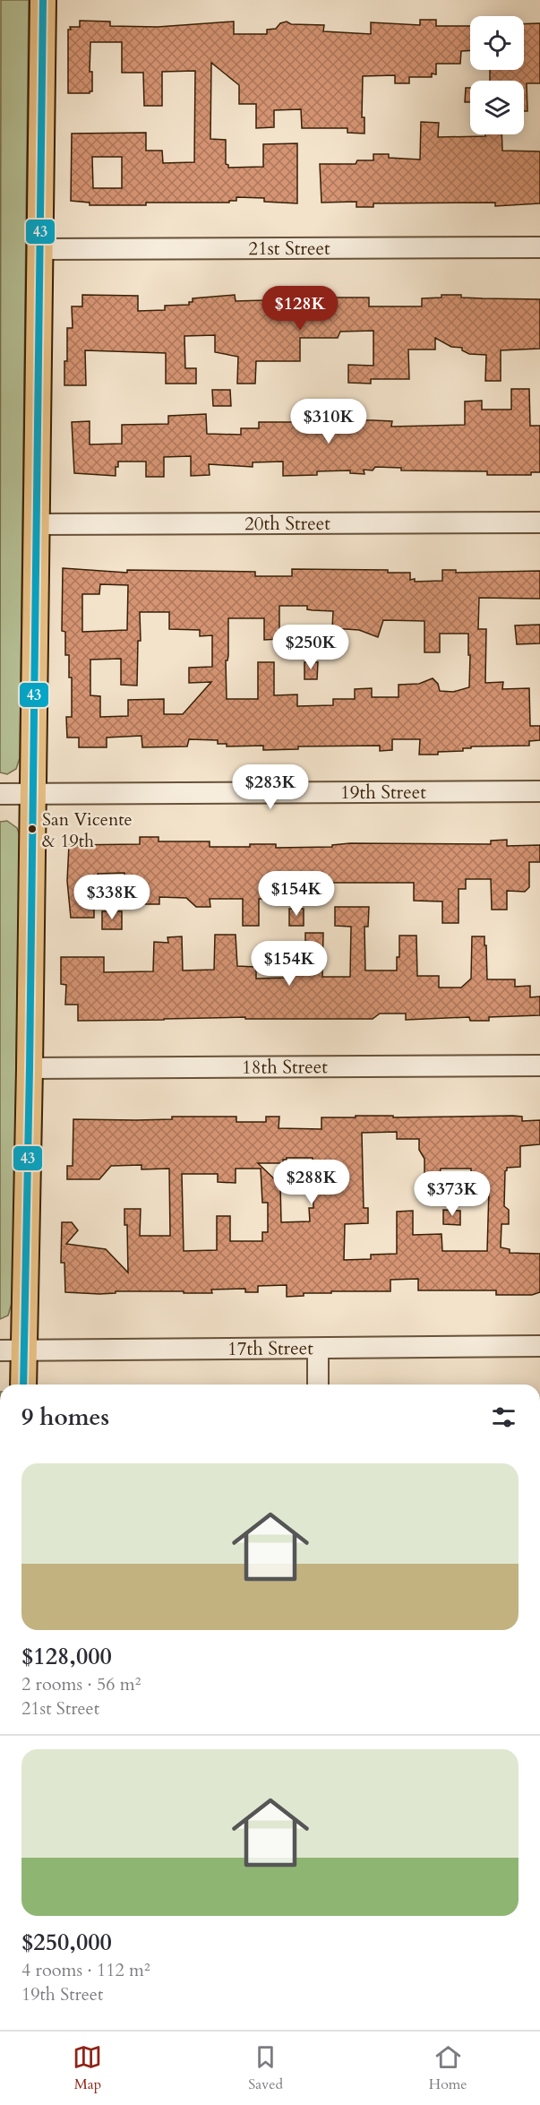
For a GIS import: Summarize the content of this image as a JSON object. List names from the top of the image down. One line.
{"streets":{"street":["21st Street","20th Street","19th Street","18th Street","17th Street"]},"places":["San Vicente & 19th"],"lines":["transit line 43"],"page":{"price":["$128K","$310K","$250K","$283K","$154K","$338K","$154K","$288K","$373K"],"heading":"9 homes","list":[{"name":"$128,000","note":"2 rooms · 56 m² · 21st Street"},{"name":"$250,000","note":"4 rooms · 112 m² · 19th Street"}],"tabs":["Map","Saved","Home"]}}
